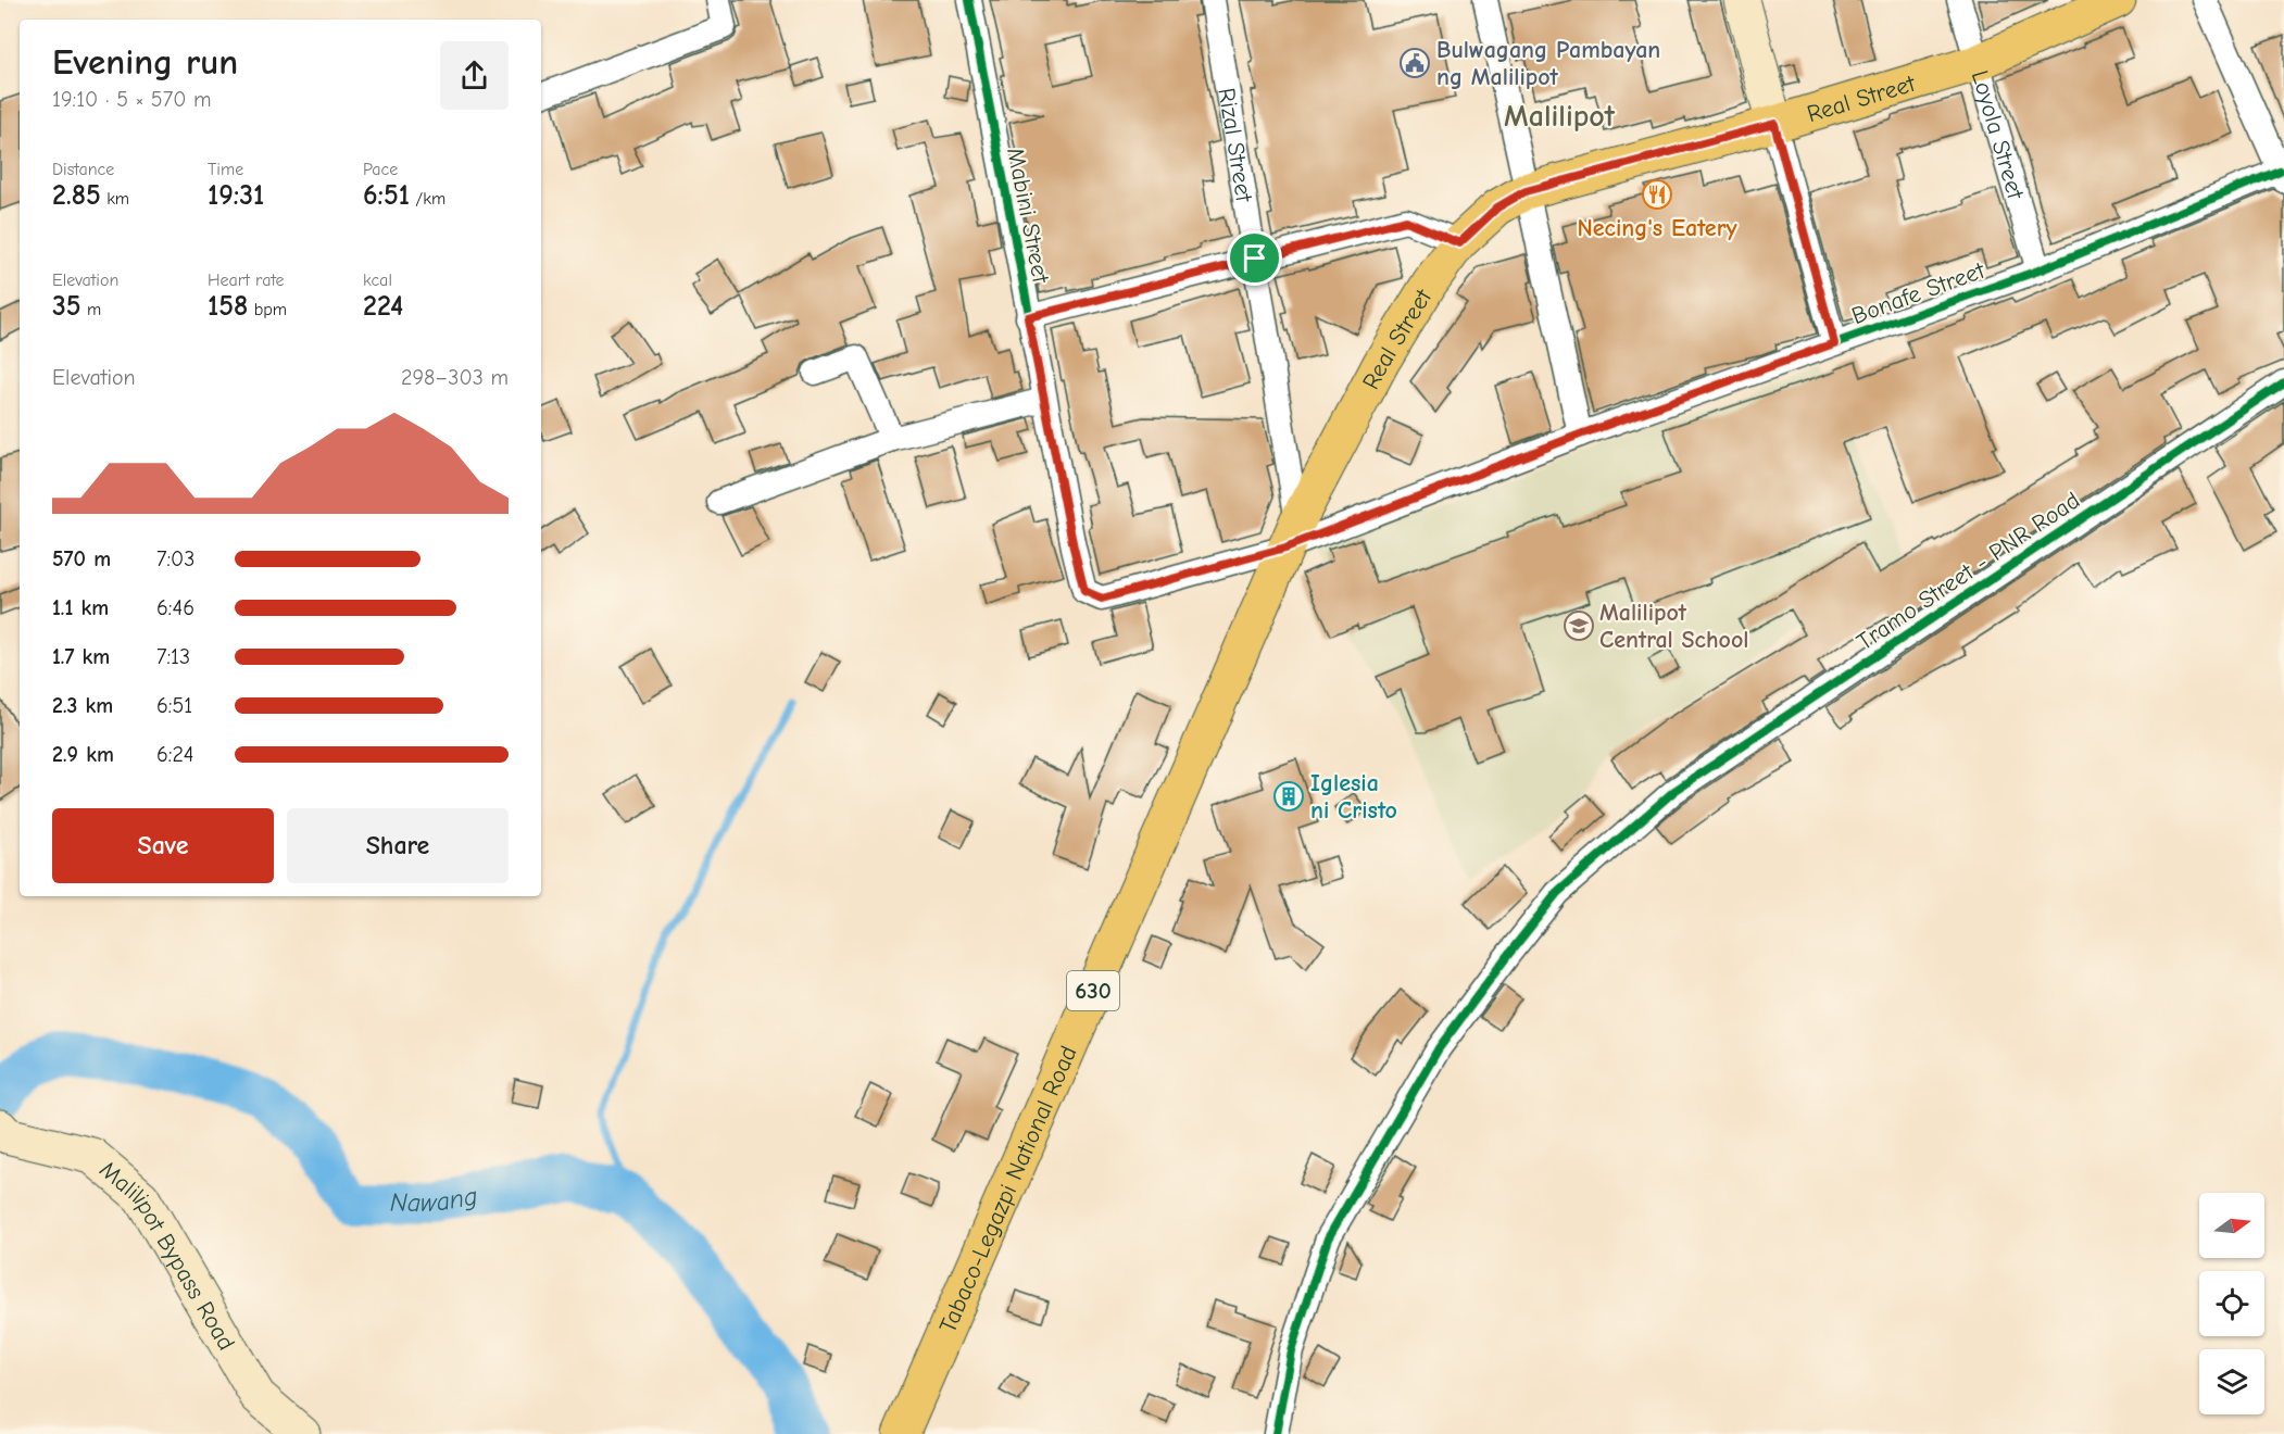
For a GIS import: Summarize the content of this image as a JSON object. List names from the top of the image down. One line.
{"streets":{"main road":["Real Street","630","Tabaco-Legazpi National Road"],"street":["Loyola Street","Rizal Street","Mabini Street","Bonafe Street","Tramo Street - PNR Road","Malilipot Bypass Road"]},"crossings":[["Real Street","Loyola Street"],["Real Street","Rizal Street"],["Real Street","Bonafe Street"],["Real Street","Tabaco-Legazpi National Road"],["Loyola Street","Bonafe Street"],["Rizal Street","Bonafe Street"],["Rizal Street","Tabaco-Legazpi National Road"],["Mabini Street","Bonafe Street"],["Bonafe Street","Tabaco-Legazpi National Road"]],"districts":["Malilipot"],"water":["Nawang"],"places":{"public building":["Bulwagang Pambayan ng Malilipot"],"restaurant":["Necing's Eatery"],"school or university":["Malilipot Central School"],"building":["Iglesia ni Cristo"]},"north":"right","page":{"heading":["Evening run","19:10 · 5 × 570 m"],"stats":[["Distance","2.85 km"],["Time","19:31"],["Pace","6:51 /km"],["Elevation","35 m"],["Heart rate","158 bpm"],["kcal","224"]],"chart":["Elevation","298–303 m"],"list":[{"name":"570 m","note":"7:03"},{"name":"1.1 km","note":"6:46"},{"name":"1.7 km","note":"7:13"},{"name":"2.3 km","note":"6:51"},{"name":"2.9 km","note":"6:24"}],"buttons":["Save","Share"]}}
